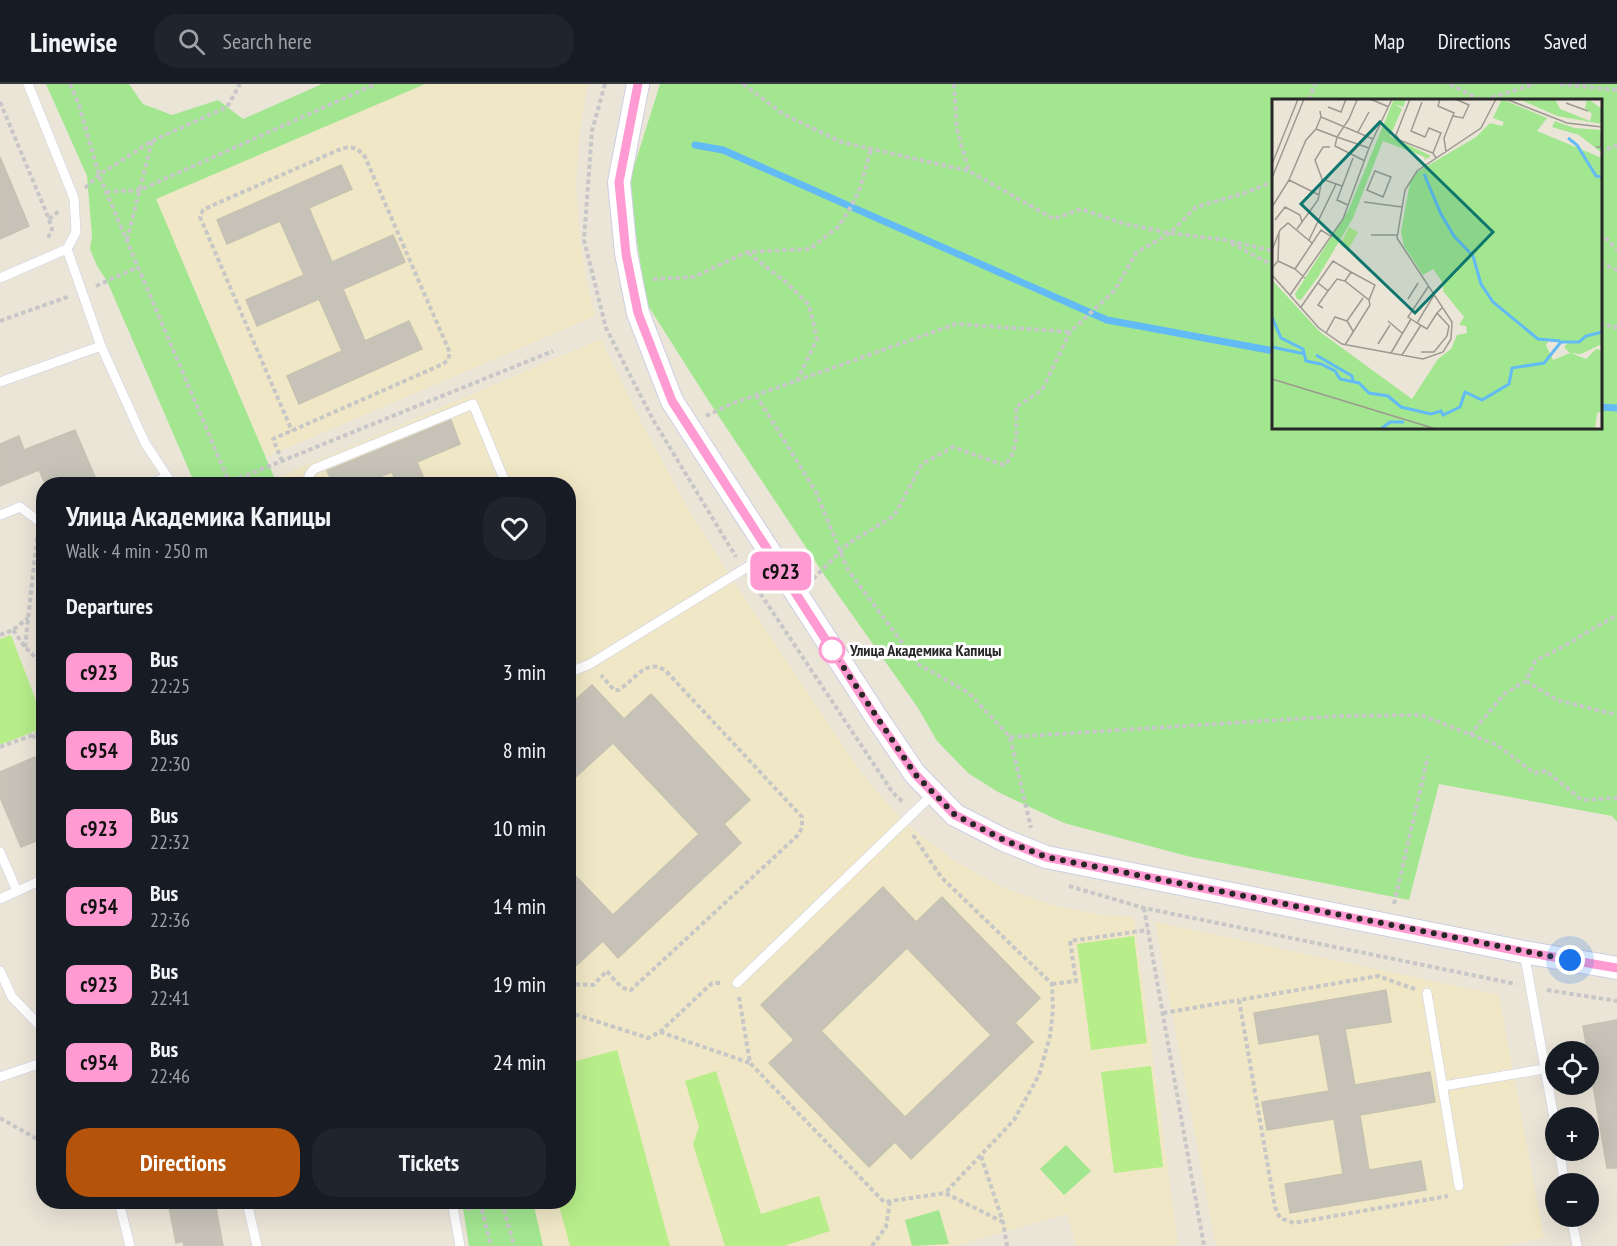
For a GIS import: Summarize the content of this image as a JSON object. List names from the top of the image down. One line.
{"places":["Улица Академика Капицы"],"lines":["bus line с923"],"page":{"header":"Linewise","search":"Search here","nav":["Map","Directions","Saved"],"on_map":"с923","heading":[["Улица Академика Капицы","Walk · 4 min · 250 m"],"Departures"],"list":[{"mark":"с923","name":"Bus","note":"22:25","value":"3 min"},{"mark":"с954","name":"Bus","note":"22:30","value":"8 min"},{"mark":"с923","name":"Bus","note":"22:32","value":"10 min"},{"mark":"с954","name":"Bus","note":"22:36","value":"14 min"},{"mark":"с923","name":"Bus","note":"22:41","value":"19 min"},{"mark":"с954","name":"Bus","note":"22:46","value":"24 min"}],"map_buttons":["+","−"],"buttons":["Directions","Tickets"]}}
